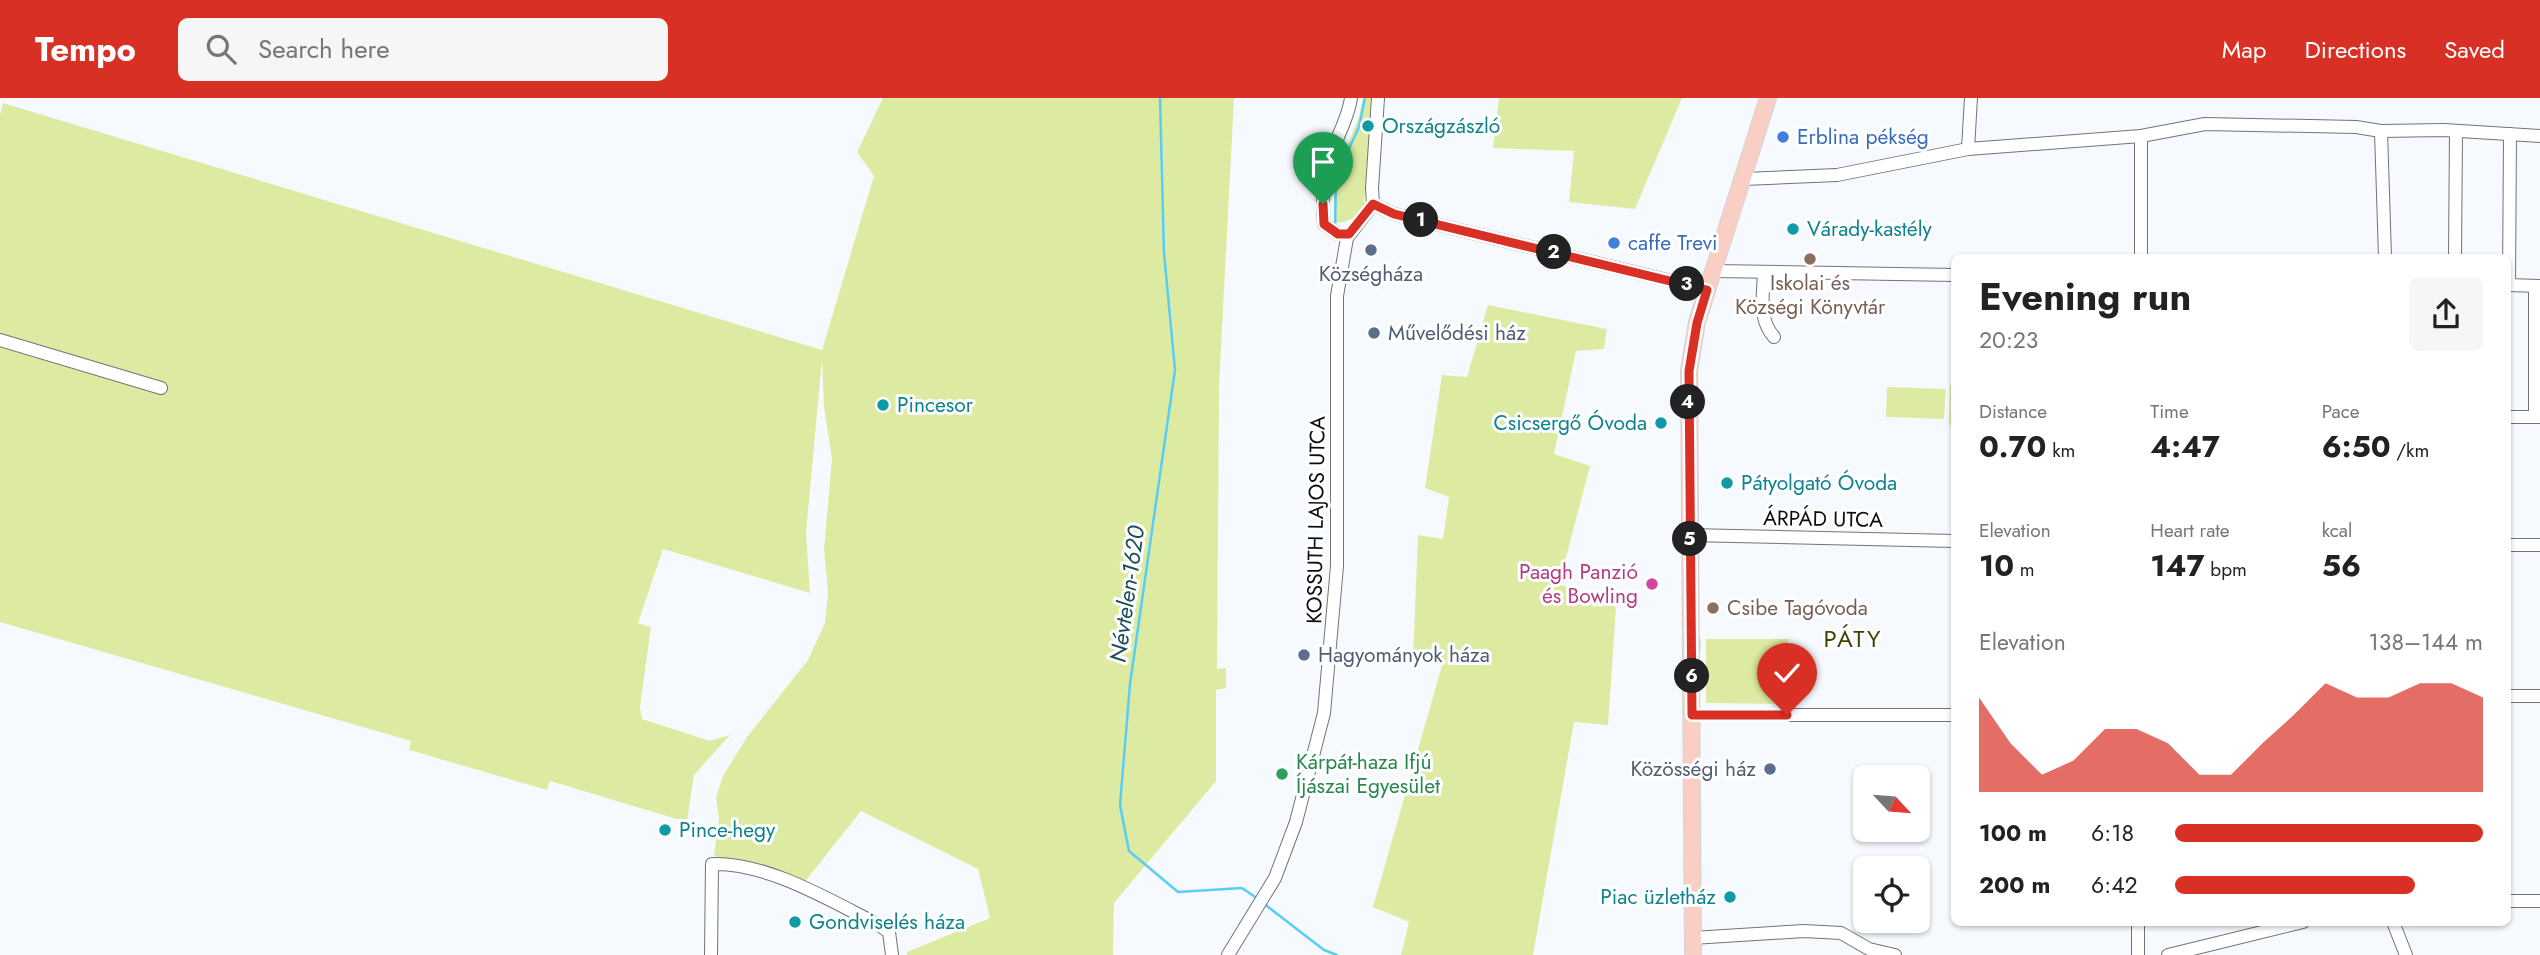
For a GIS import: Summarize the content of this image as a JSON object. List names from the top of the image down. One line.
{"streets":{"street":["ÁRPÁD UTCA","KOSSUTH LAJOS UTCA"]},"districts":["PÁTY"],"water":["Névtelen-1620"],"places":["Országzászló","Erblina pékség","Várady-kastély","caffe Trevi","Községháza","Iskolai és Községi Könyvtár","Művelődési ház","Pincesor","Csicsergő Óvoda","Pátyolgató Óvoda","Paagh Panzió és Bowling","Csibe Tagóvoda","Hagyományok háza","Közösségi ház","Kárpát-haza Ifjú Íjászai Egyesület","Pince-hegy","Piac üzletház","Gondviselés háza"],"north":"bottom right","page":{"header":"Tempo","search":"Search here","nav":["Map","Directions","Saved"],"pins":["1","2","3","4","5","6"],"heading":["Evening run","20:23"],"stats":[["Distance","0.70 km"],["Time","4:47"],["Pace","6:50 /km"],["Elevation","10 m"],["Heart rate","147 bpm"],["kcal","56"]],"chart":["Elevation","138–144 m"],"list":[{"name":"100 m","note":"6:18"},{"name":"200 m","note":"6:42"}]}}
